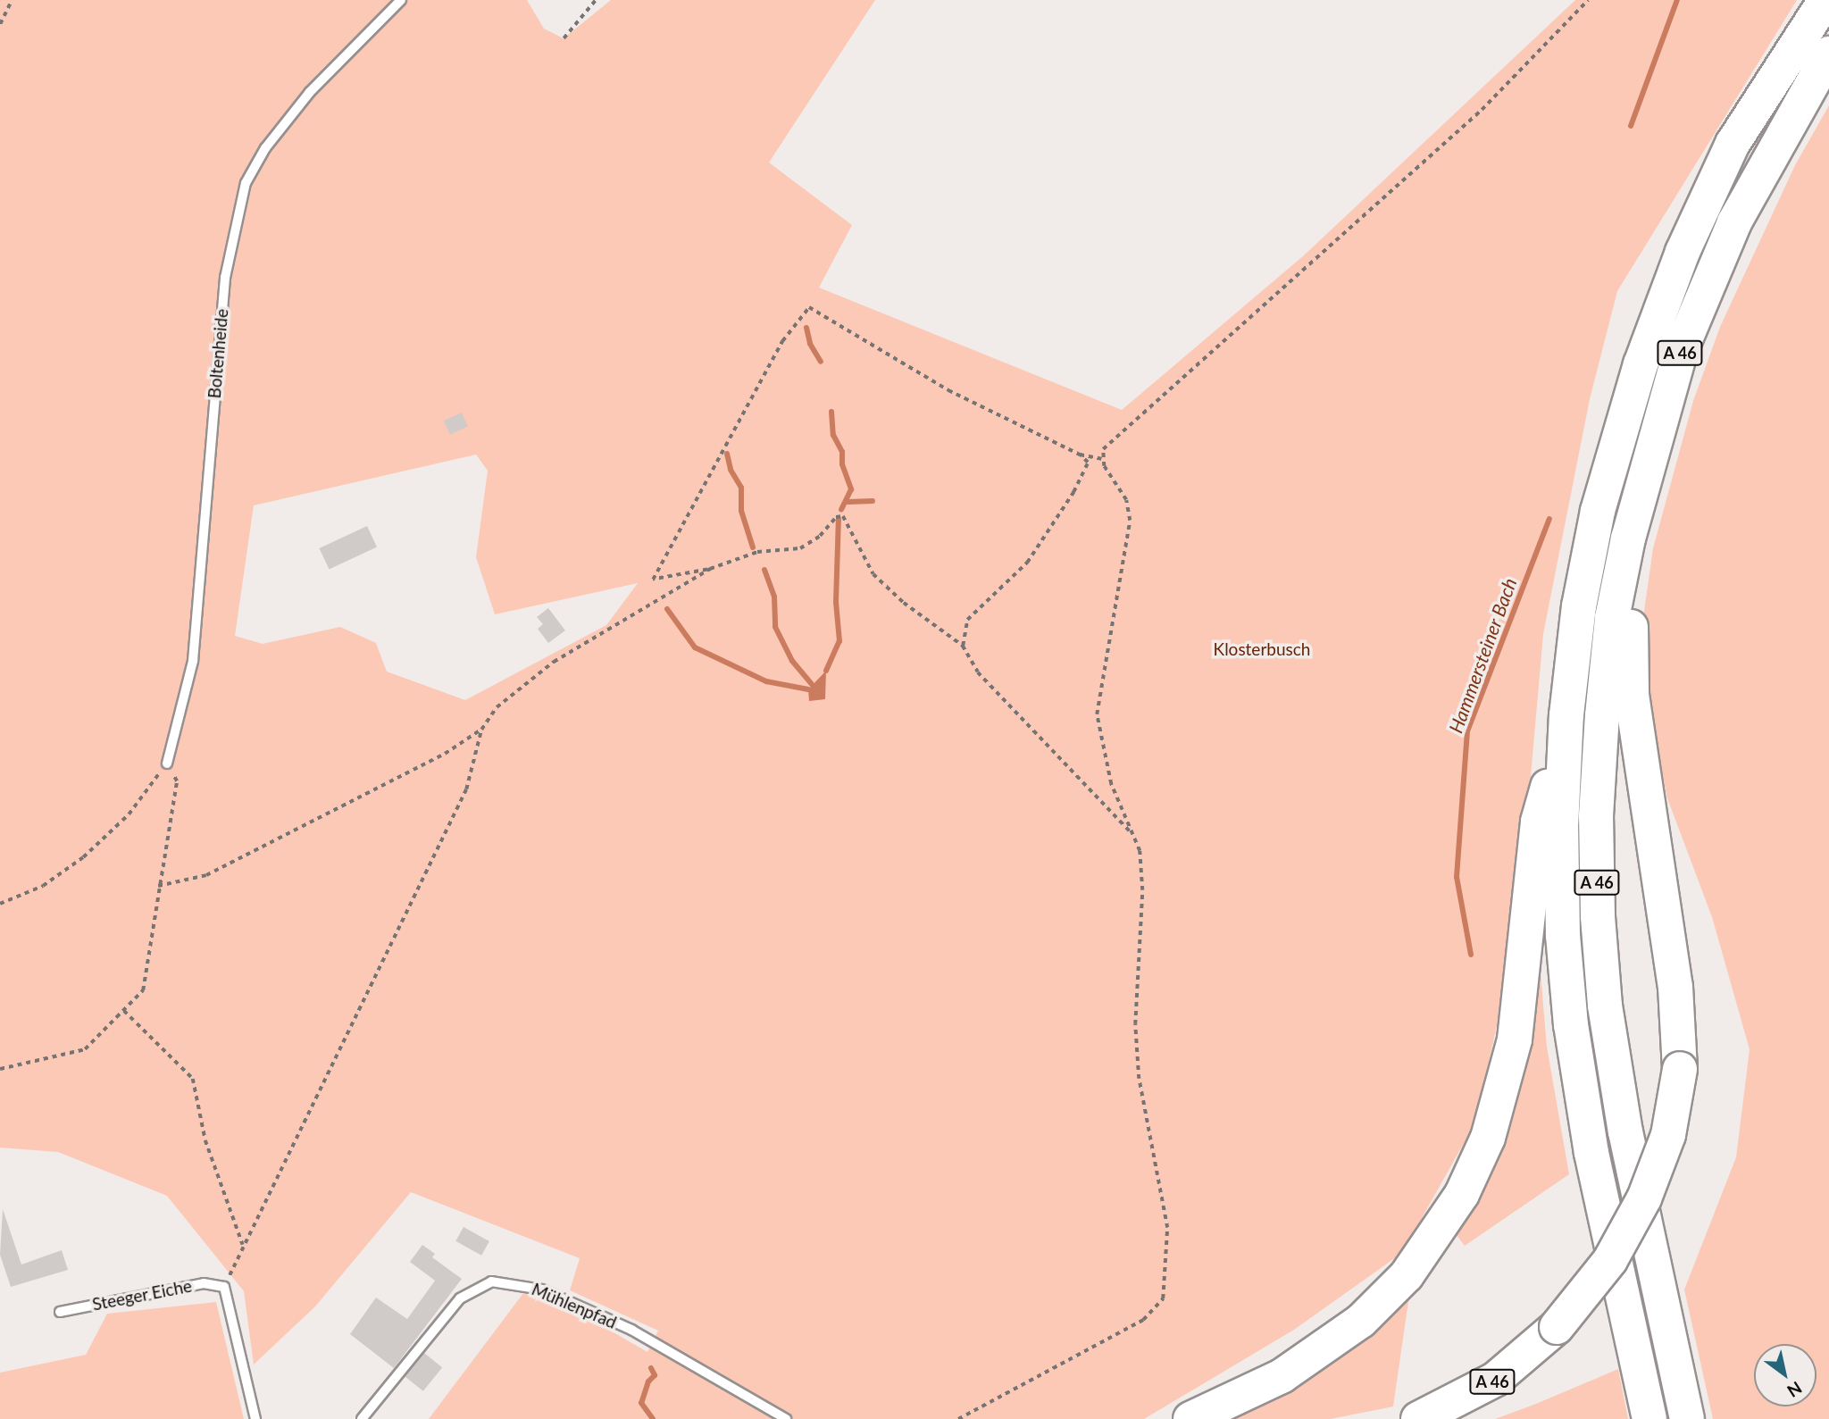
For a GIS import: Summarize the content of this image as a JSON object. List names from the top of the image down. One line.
{"streets":{"highway":["A 46"],"lane":["Boltenheide","Steeger Eiche","Mühlenpfad"]},"water":["Hammersteiner Bach"],"parks":["Klosterbusch"],"north":"bottom right"}
